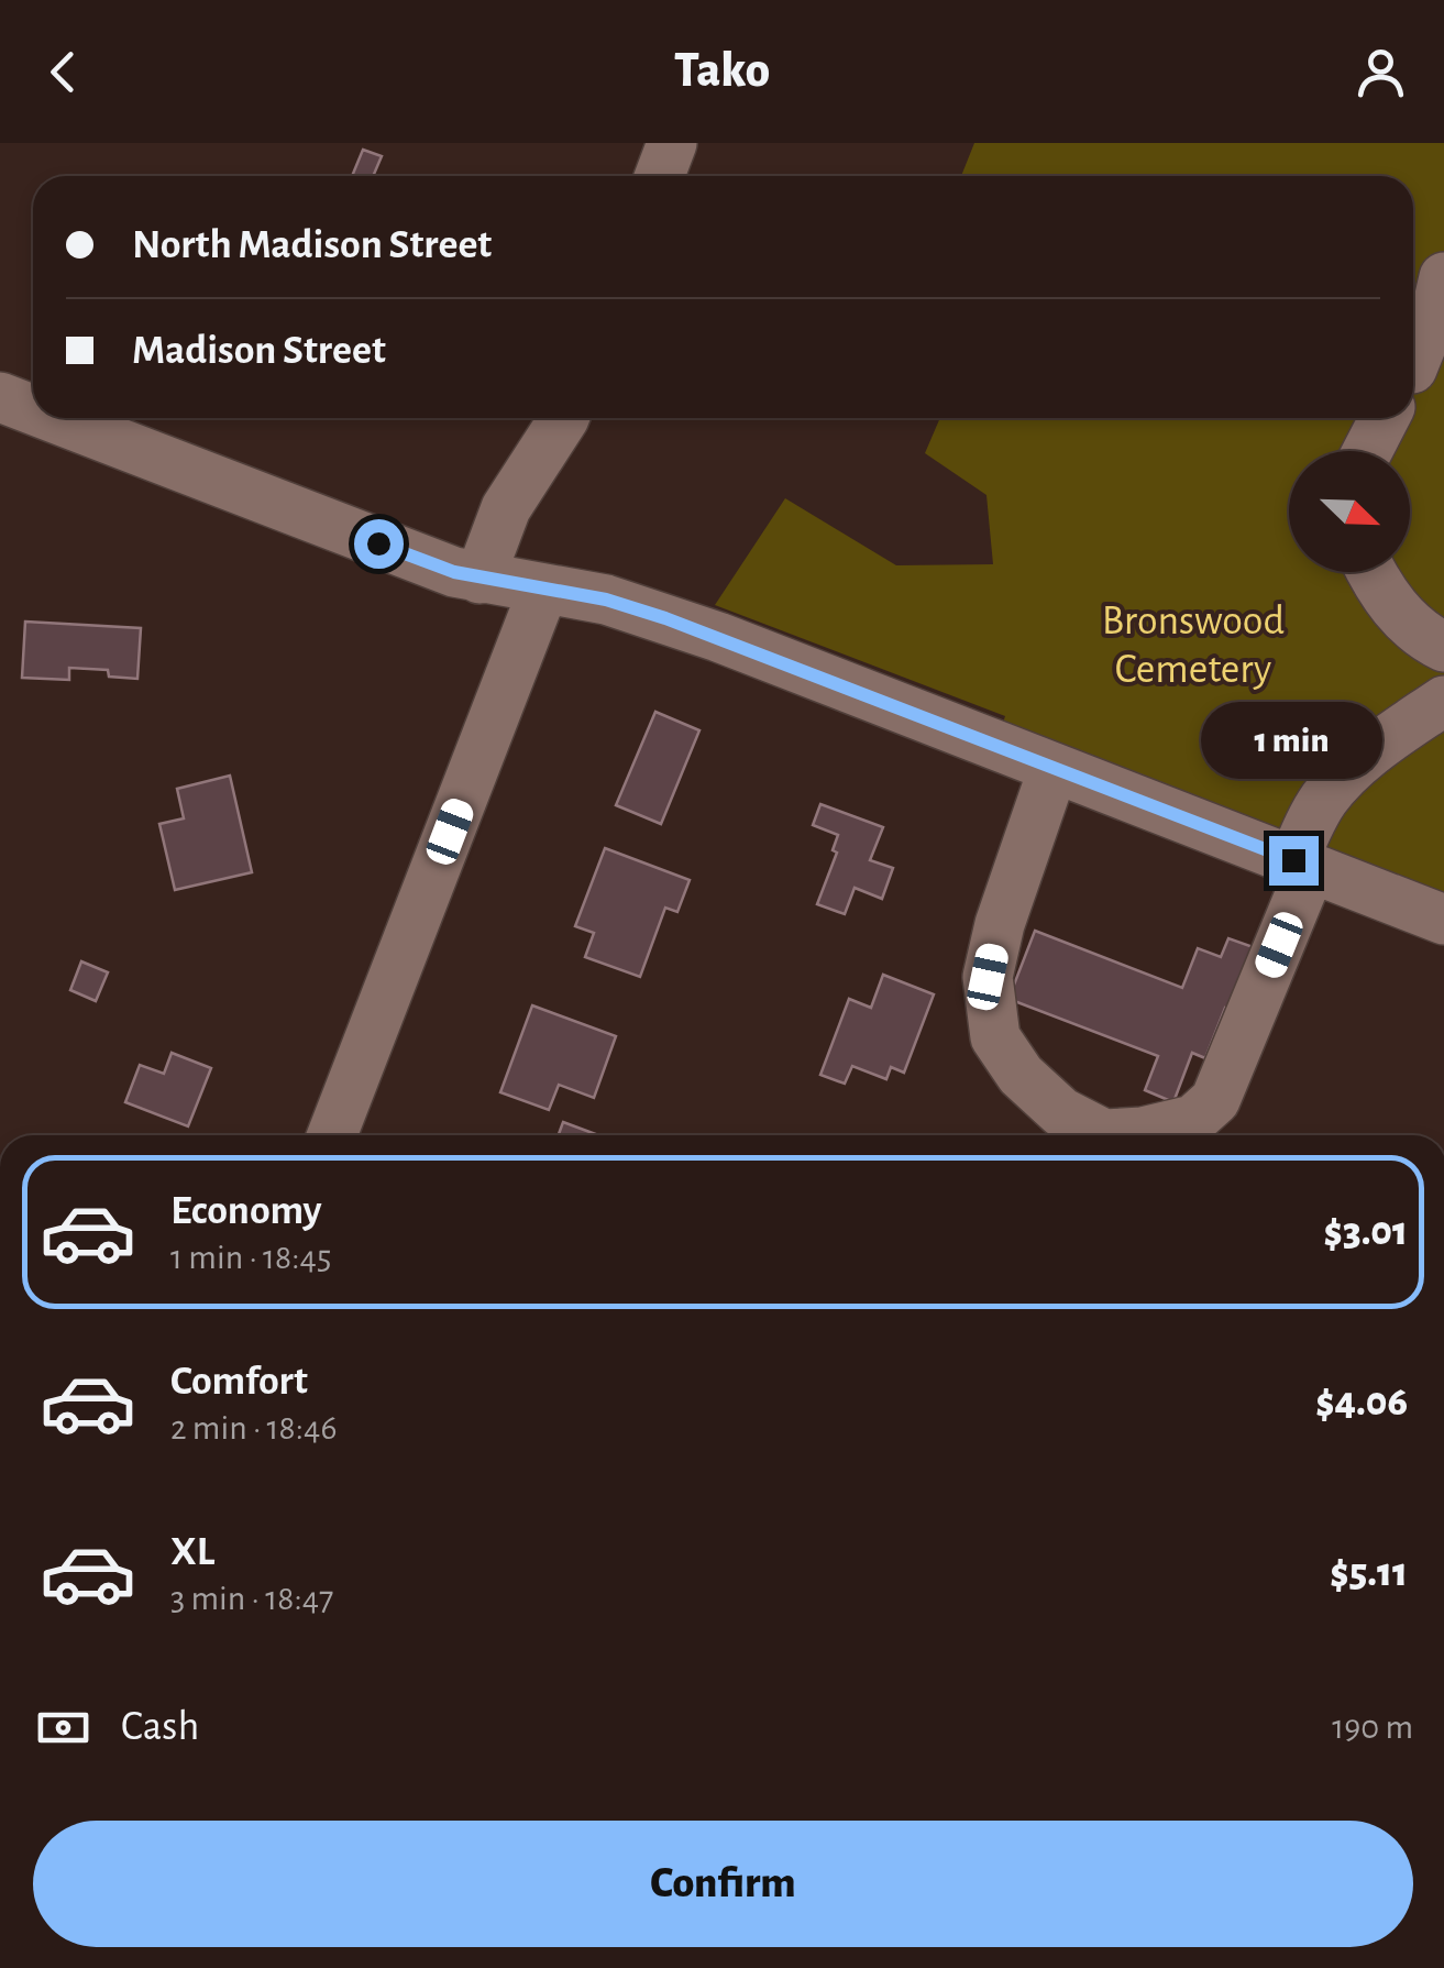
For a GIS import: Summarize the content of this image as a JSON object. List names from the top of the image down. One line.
{"parks":["Bronswood Cemetery"],"north":"bottom right","page":{"header":"Tako","banner":["North Madison Street","Madison Street"],"bubble":"1 min","list":[{"name":"Economy","note":"1 min · 18:45","value":"$3.01"},{"name":"Comfort","note":"2 min · 18:46","value":"$4.06"},{"name":"XL","note":"3 min · 18:47","value":"$5.11"}],"pay":["Cash","190 m"],"buttons":"Confirm"}}
